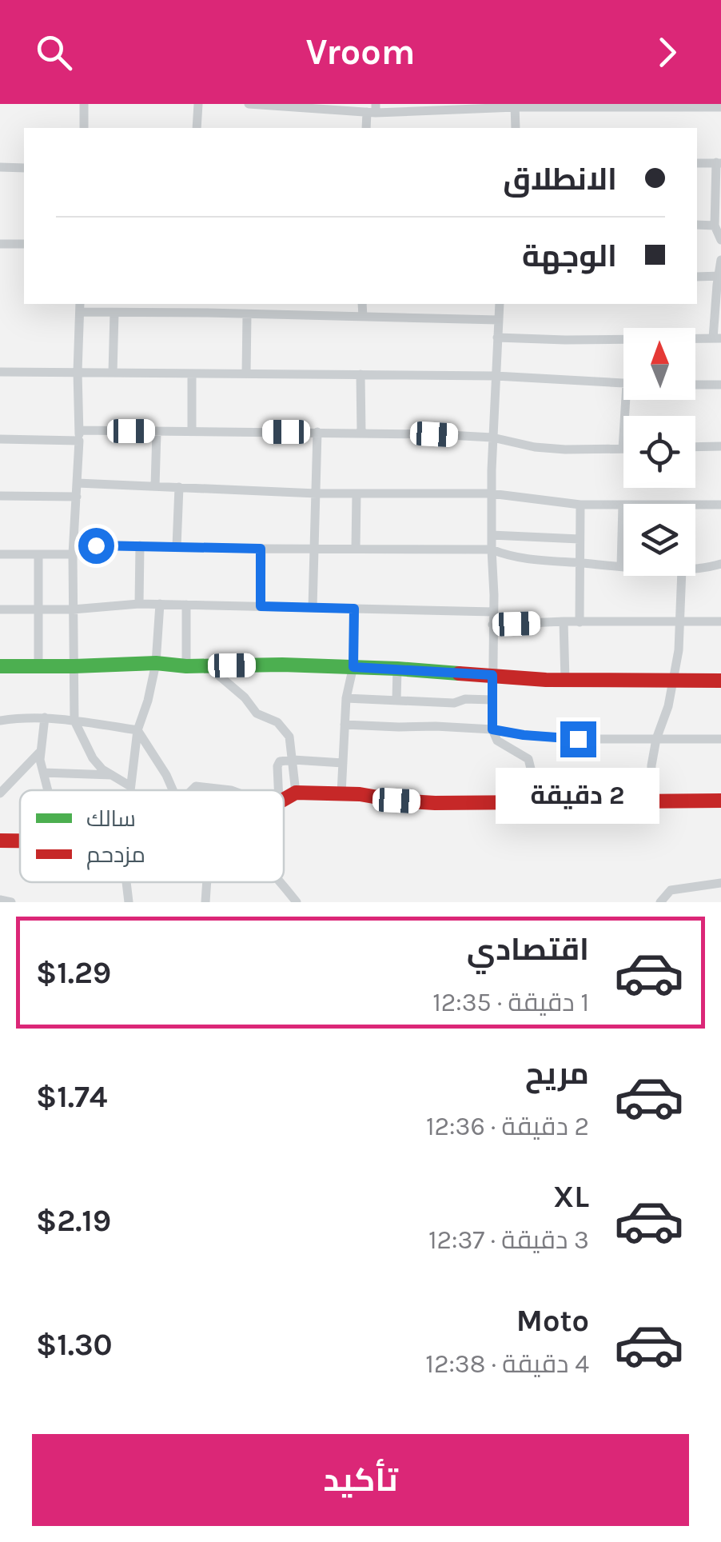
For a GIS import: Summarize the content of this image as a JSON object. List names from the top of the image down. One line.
{"legend":["سالك","مزدحم"],"north":"top","page":{"header":"Vroom","banner":["الانطلاق","الوجهة"],"bubble":"2 دقيقة","list":[{"name":"اقتصادي","note":"1 دقيقة · 12:35","value":"$1.29"},{"name":"مريح","note":"2 دقيقة · 12:36","value":"$1.74"},{"name":"XL","note":"3 دقيقة · 12:37","value":"$2.19"},{"name":"Moto","note":"4 دقيقة · 12:38","value":"$1.30"}],"buttons":"تأكيد"}}
